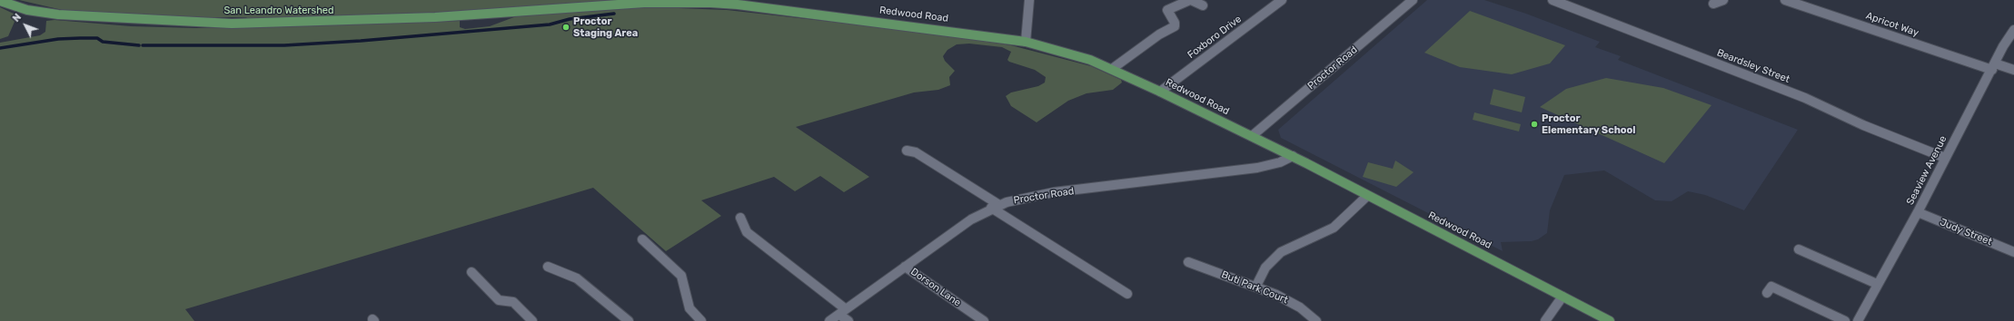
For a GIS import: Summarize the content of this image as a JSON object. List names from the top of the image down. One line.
{"streets":{"main road":["Redwood Road"],"street":["Apricot Way","Foxboro Drive","Beardsley Street","Proctor Road","Seaview Avenue","Judy Street","Dorson Lane","Buti Park Court"]},"crossings":[["Redwood Road","Foxboro Drive"],["Redwood Road","Proctor Road"],["Apricot Way","Seaview Avenue"],["Beardsley Street","Seaview Avenue"],["Proctor Road","Dorson Lane"],["Seaview Avenue","Judy Street"]],"parks":["San Leandro Watershed"],"places":["Proctor Staging Area","Proctor Elementary School"],"north":"top left"}
